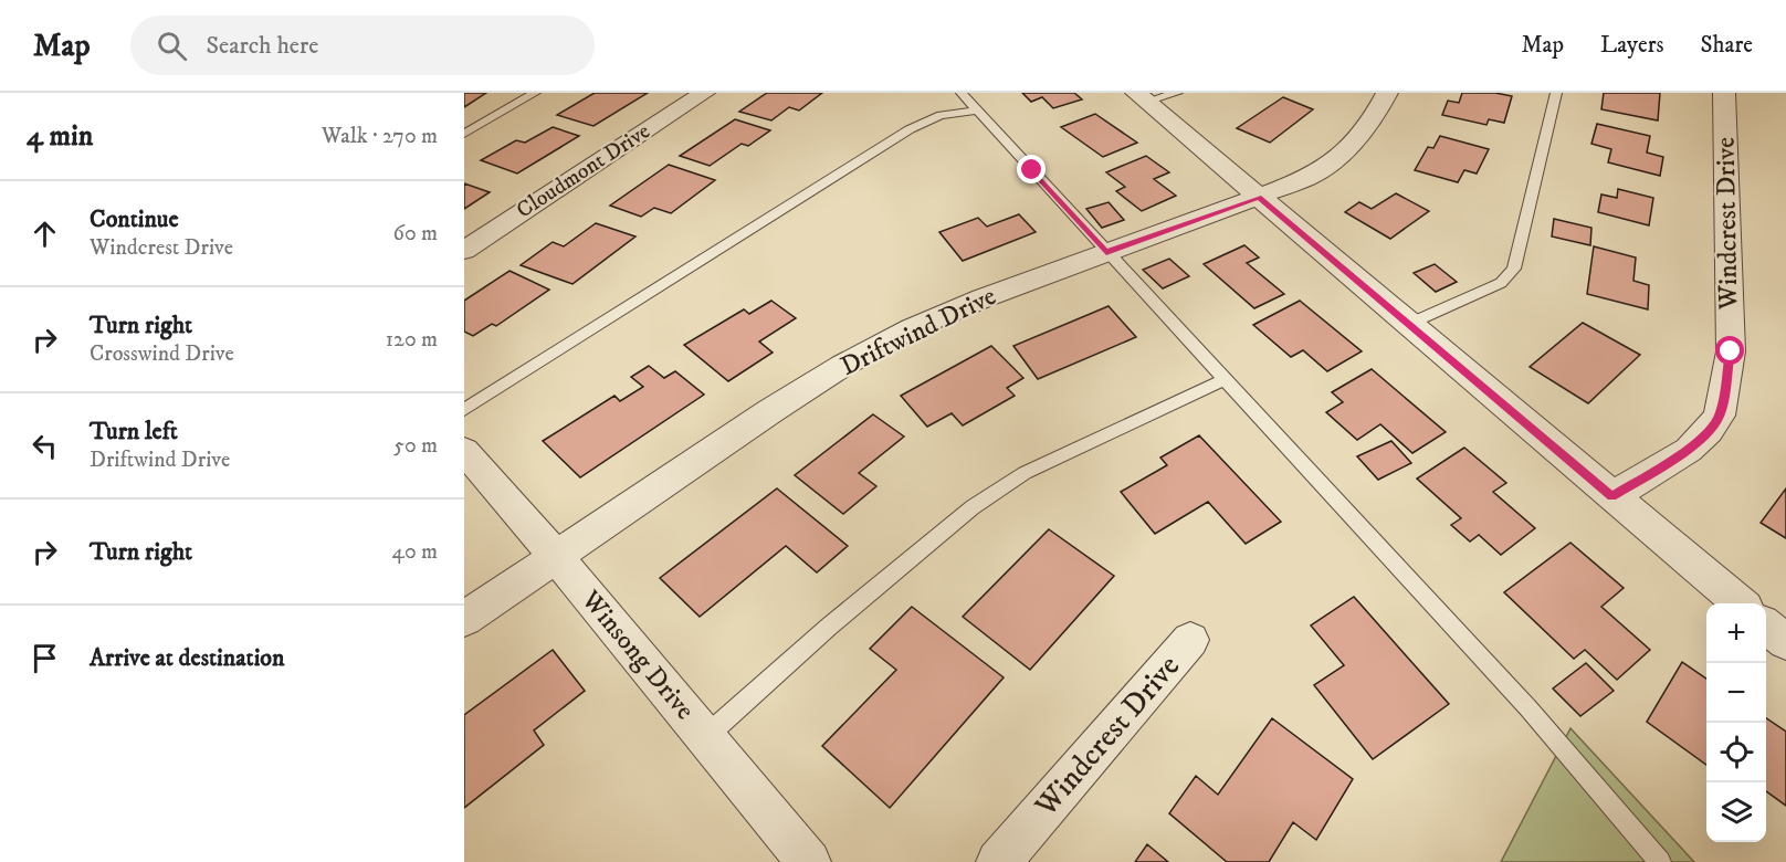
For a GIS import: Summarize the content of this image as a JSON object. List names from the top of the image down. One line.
{"streets":{"street":["Cloudmont Drive","Windcrest Drive","Driftwind Drive","Winsong Drive"]},"crossings":[["Driftwind Drive","Winsong Drive"]],"page":{"header":"Map","search":"Search here","nav":["Map","Layers","Share"],"heading":["4 min","Walk · 270 m"],"list":[["Continue","Windcrest Drive","60 m"],["Turn right","Crosswind Drive","120 m"],["Turn left","Driftwind Drive","50 m"],["Turn right","40 m"],"Arrive at destination"],"map_buttons":["+","−"]}}
